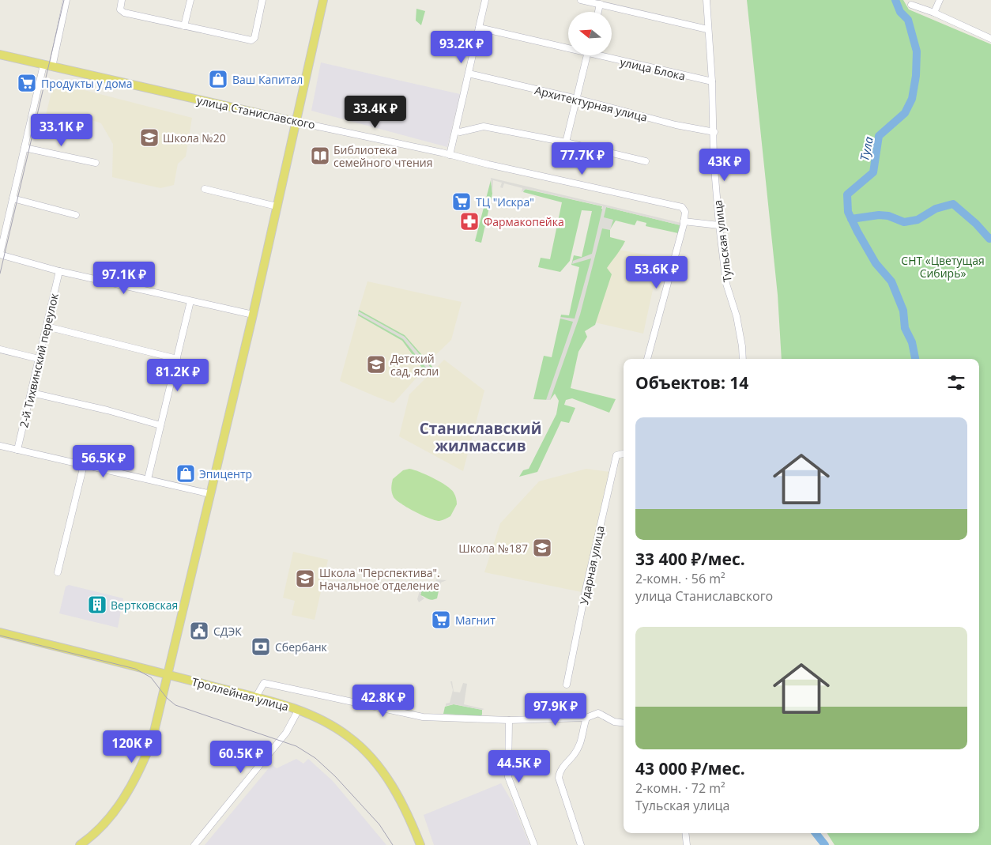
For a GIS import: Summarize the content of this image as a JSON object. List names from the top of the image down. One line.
{"streets":{"main road":["улица Станиславского","Троллейная улица"],"street":["улица Блока","Архитектурная улица","Тульская улица","2-й Тихвинский переулок","Ударная улица"]},"crossings":[["улица Блока","Тульская улица"],["Архитектурная улица","Тульская улица"]],"districts":["Станиславский жилмассив"],"water":["Тула"],"parks":["СНТ «Цветущая Сибирь»"],"places":{"shop":["Ваш Капитал","Эпицентр"],"supermarket":["Продукты у дома","ТЦ \"Искра\"","Магнит"],"school or university":["Школа №20","Детский сад, ясли","Школа №187","Школа \"Перспектива\". Начальное отделение"],"library":["Библиотека семейного чтения"],"pharmacy":["Фармакопейка"],"building":["Вертковская"],"public building":["СДЭК"],"bank":["Сбербанк"]},"north":"left","page":{"price":["93.2K ₽","33.4K ₽","33.1K ₽","77.7K ₽","43K ₽","53.6K ₽","97.1K ₽","81.2K ₽","56.5K ₽","42.8K ₽","97.9K ₽","120K ₽","60.5K ₽","44.5K ₽"],"heading":"Объектов: 14","list":[{"name":"33 400 ₽/мес.","note":"2-комн. · 56 m² · улица Станиславского"},{"name":"43 000 ₽/мес.","note":"2-комн. · 72 m² · Тульская улица"}]}}
